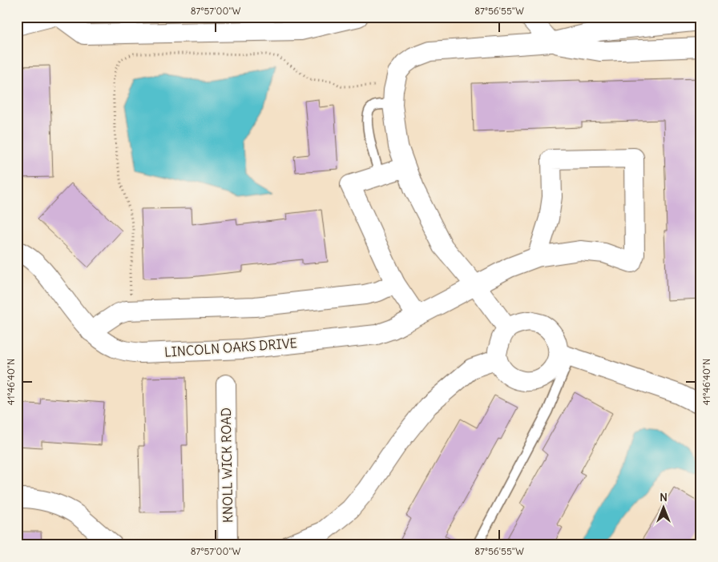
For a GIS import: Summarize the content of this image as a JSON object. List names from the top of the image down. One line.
{"streets":{"street":["LINCOLN OAKS DRIVE","KNOLL WICK ROAD"]},"north":"top","coordinates":["87°57'00\"W","87°56'55\"W","41°46'40\"N"]}
